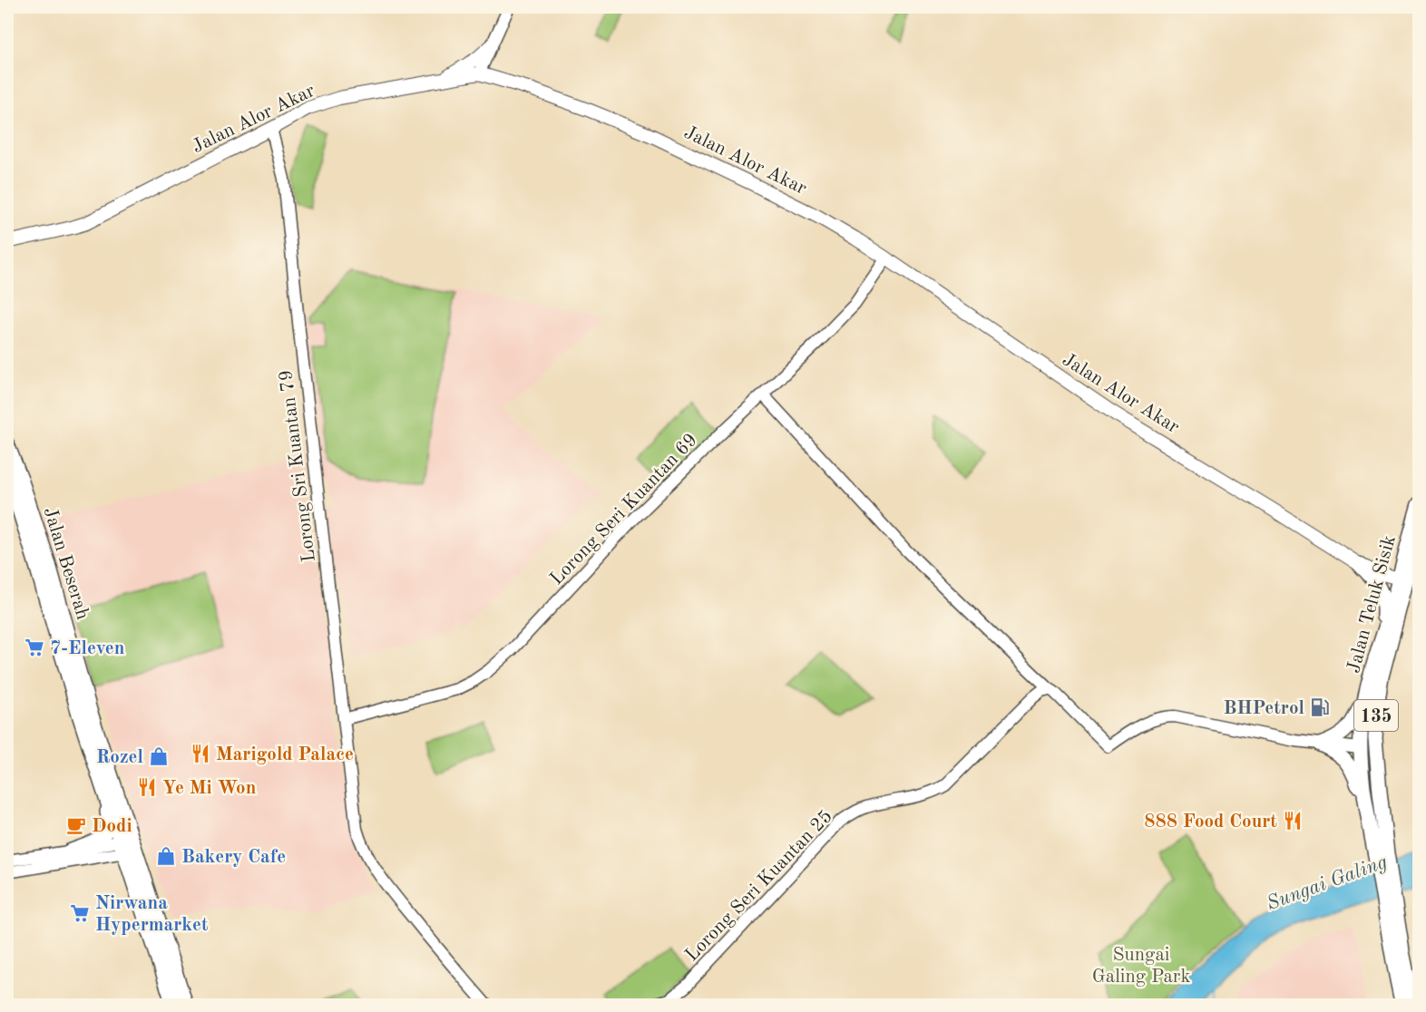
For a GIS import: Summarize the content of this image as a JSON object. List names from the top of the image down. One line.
{"streets":{"main road":["Jalan Alor Akar","Jalan Beserah","Jalan Teluk Sisik","135"],"street":["Lorong Sri Kuantan 79","Lorong Seri Kuantan 69","Lorong Seri Kuantan 25"]},"crossings":[["Jalan Alor Akar","Lorong Sri Kuantan 79"],["Jalan Alor Akar","Lorong Seri Kuantan 69"],["Jalan Alor Akar","Jalan Teluk Sisik"],["Lorong Sri Kuantan 79","Lorong Seri Kuantan 69"]],"water":["Sungai Galing"],"parks":["Sungai Galing Park"],"places":{"supermarket":["7-Eleven","Nirwana Hypermarket"],"fuel station":["BHPetrol"],"restaurant":["Marigold Palace","Ye Mi Won","888 Food Court"],"shop":["Rozel","Bakery Cafe"],"cafe":["Dodi"]}}
